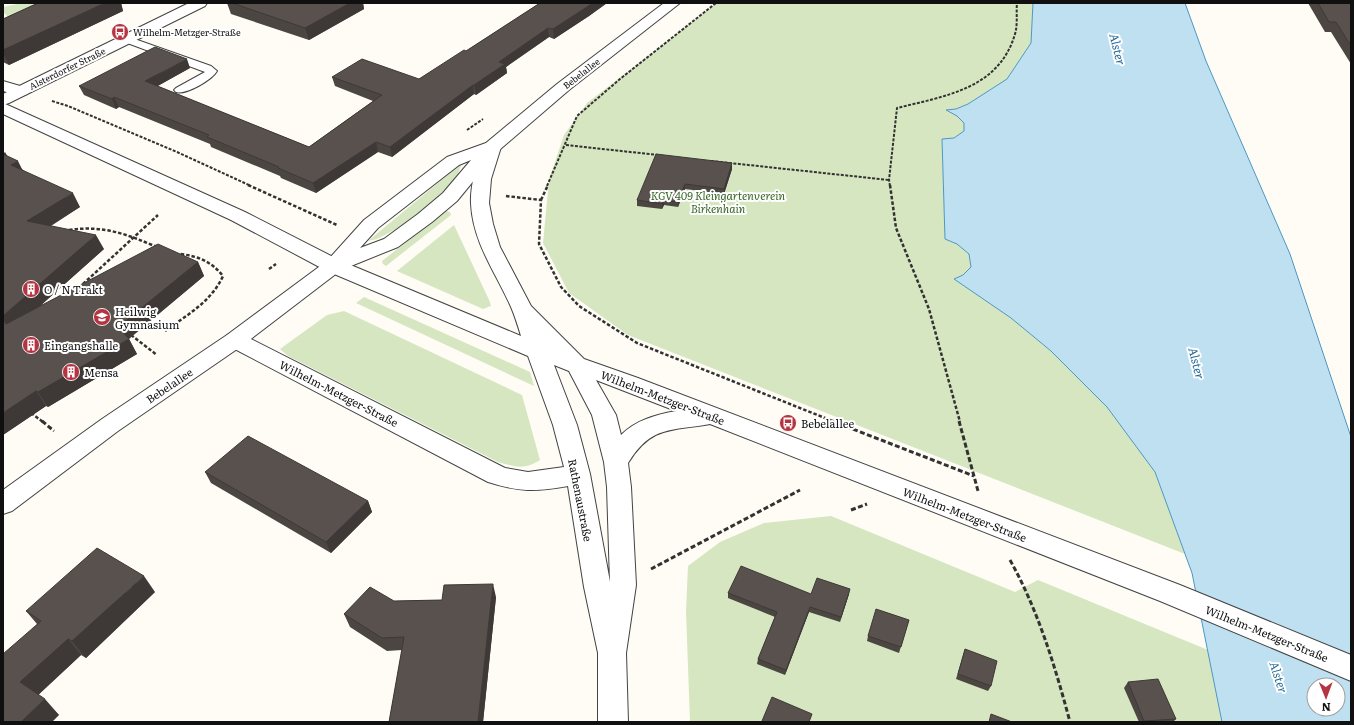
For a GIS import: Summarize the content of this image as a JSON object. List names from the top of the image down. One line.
{"streets":{"street":["Alsterdorfer Straße","Bebelallee","Wilhelm-Metzger-Straße","Rathenaustraße"]},"crossings":[["Bebelallee","Wilhelm-Metzger-Straße"],["Wilhelm-Metzger-Straße","Rathenaustraße"]],"water":["Alster"],"parks":["KGV 409 Kleingartenverein Birkenhain"],"places":{"bus stop":["Wilhelm-Metzger-Straße","Bebelallee"],"building":["O / N Trakt","Eingangshalle","Mensa"],"school or university":["Heilwig Gymnasium"]},"north":"bottom"}
